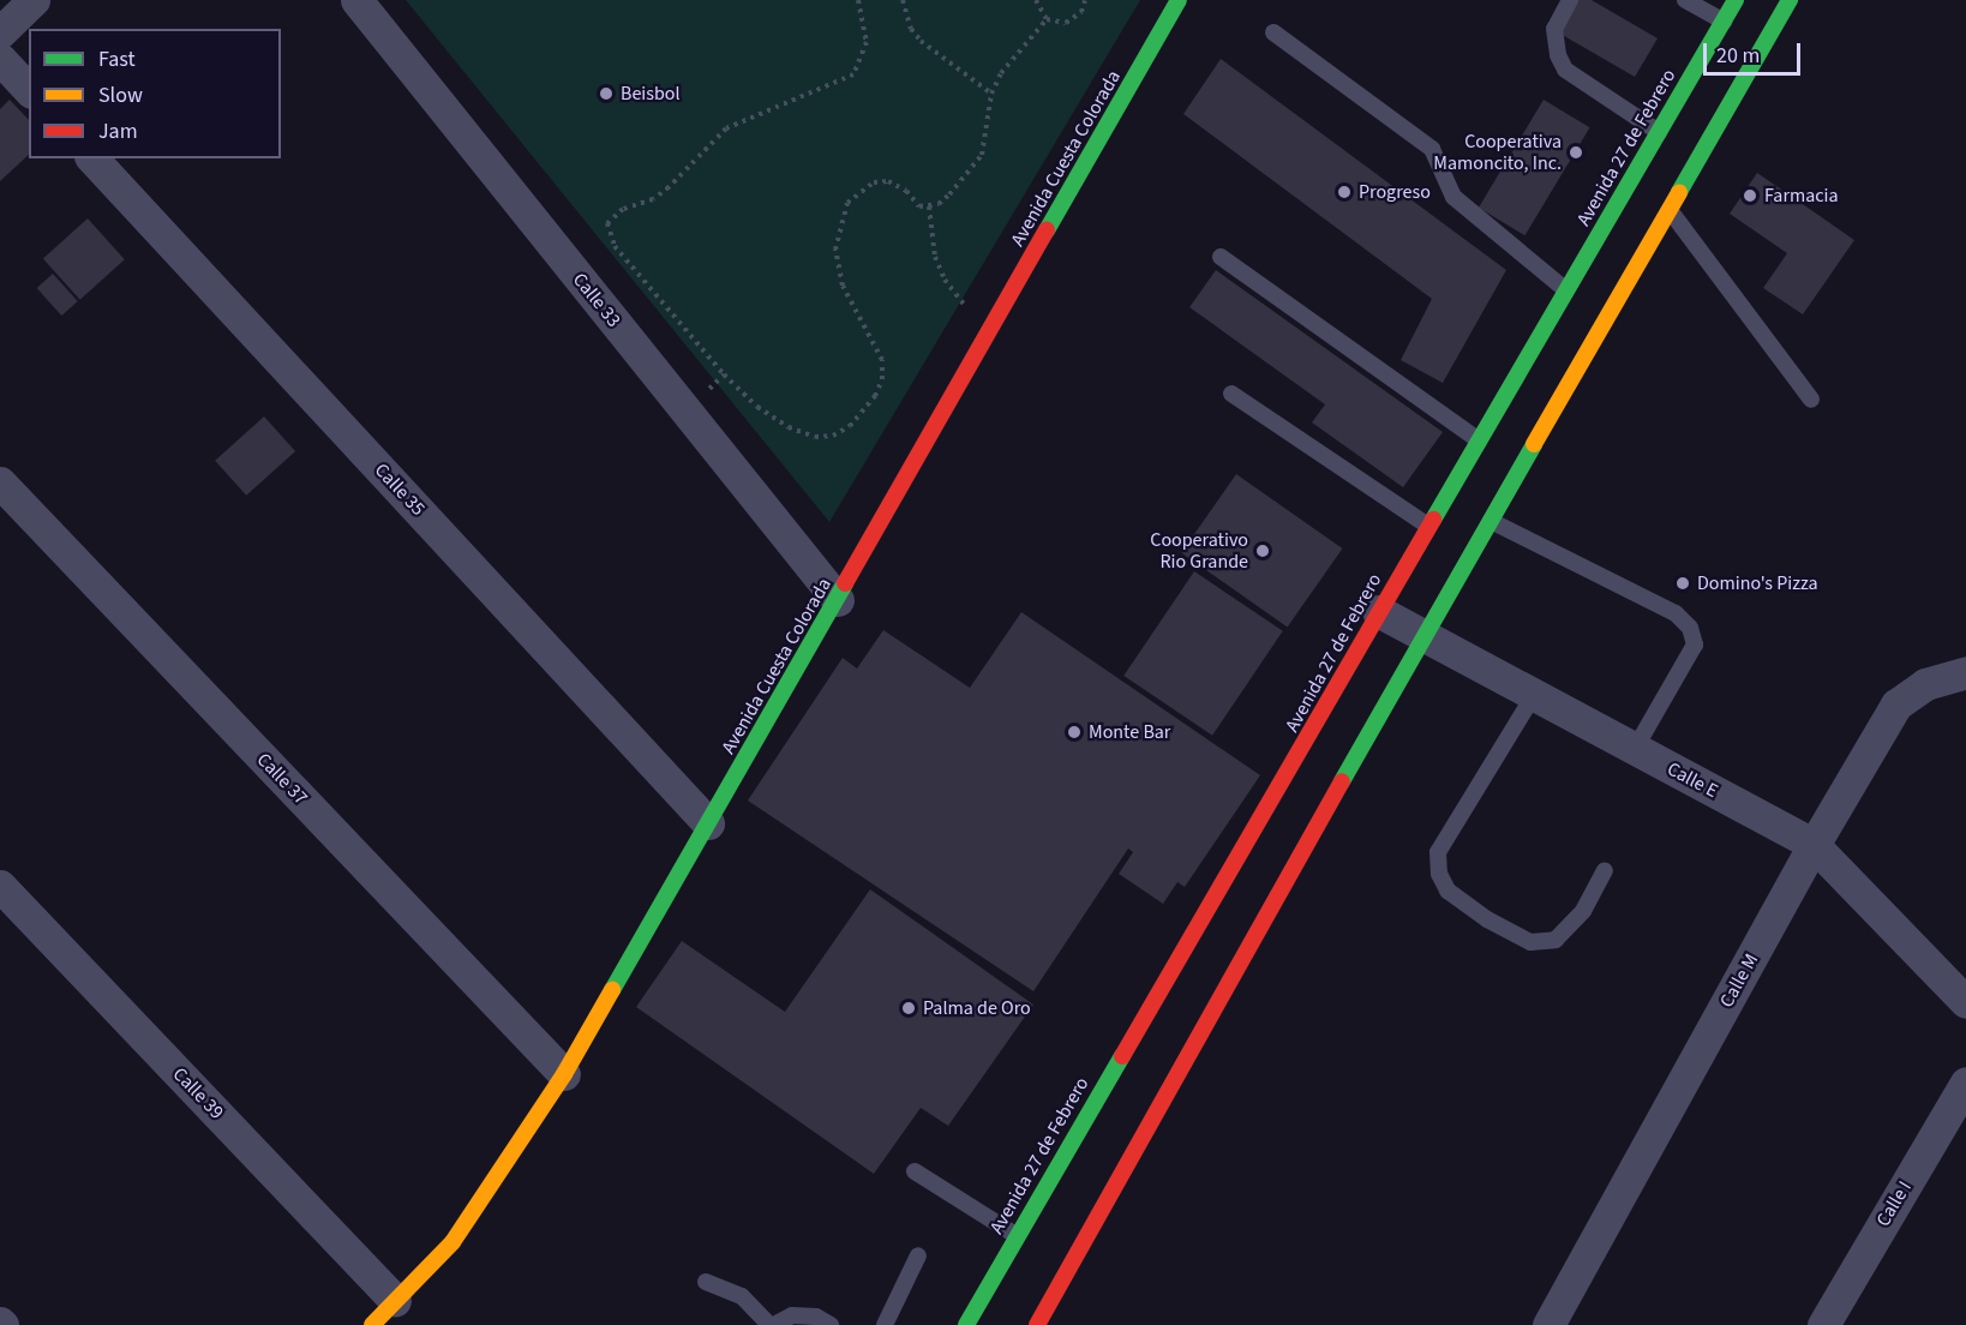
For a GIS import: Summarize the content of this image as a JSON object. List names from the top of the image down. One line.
{"streets":{"main road":["Avenida 27 de Febrero","Avenida Cuesta Colorada"],"street":["Calle 33","Calle 35","Calle 37","Calle E","Calle M","Calle 39","Calle I"]},"crossings":[["Avenida 27 de Febrero","Calle E"],["Avenida Cuesta Colorada","Calle 33"],["Avenida Cuesta Colorada","Calle 35"],["Avenida Cuesta Colorada","Calle 37"],["Avenida Cuesta Colorada","Calle 39"],["Calle E","Calle M"]],"places":["Beisbol","Cooperativa Mamoncito, Inc.","Progreso","Farmacia","Cooperativo Rio Grande","Domino's Pizza","Monte Bar","Palma de Oro"],"legend":["Fast","Slow","Jam"],"scale_bar":"20 m"}
